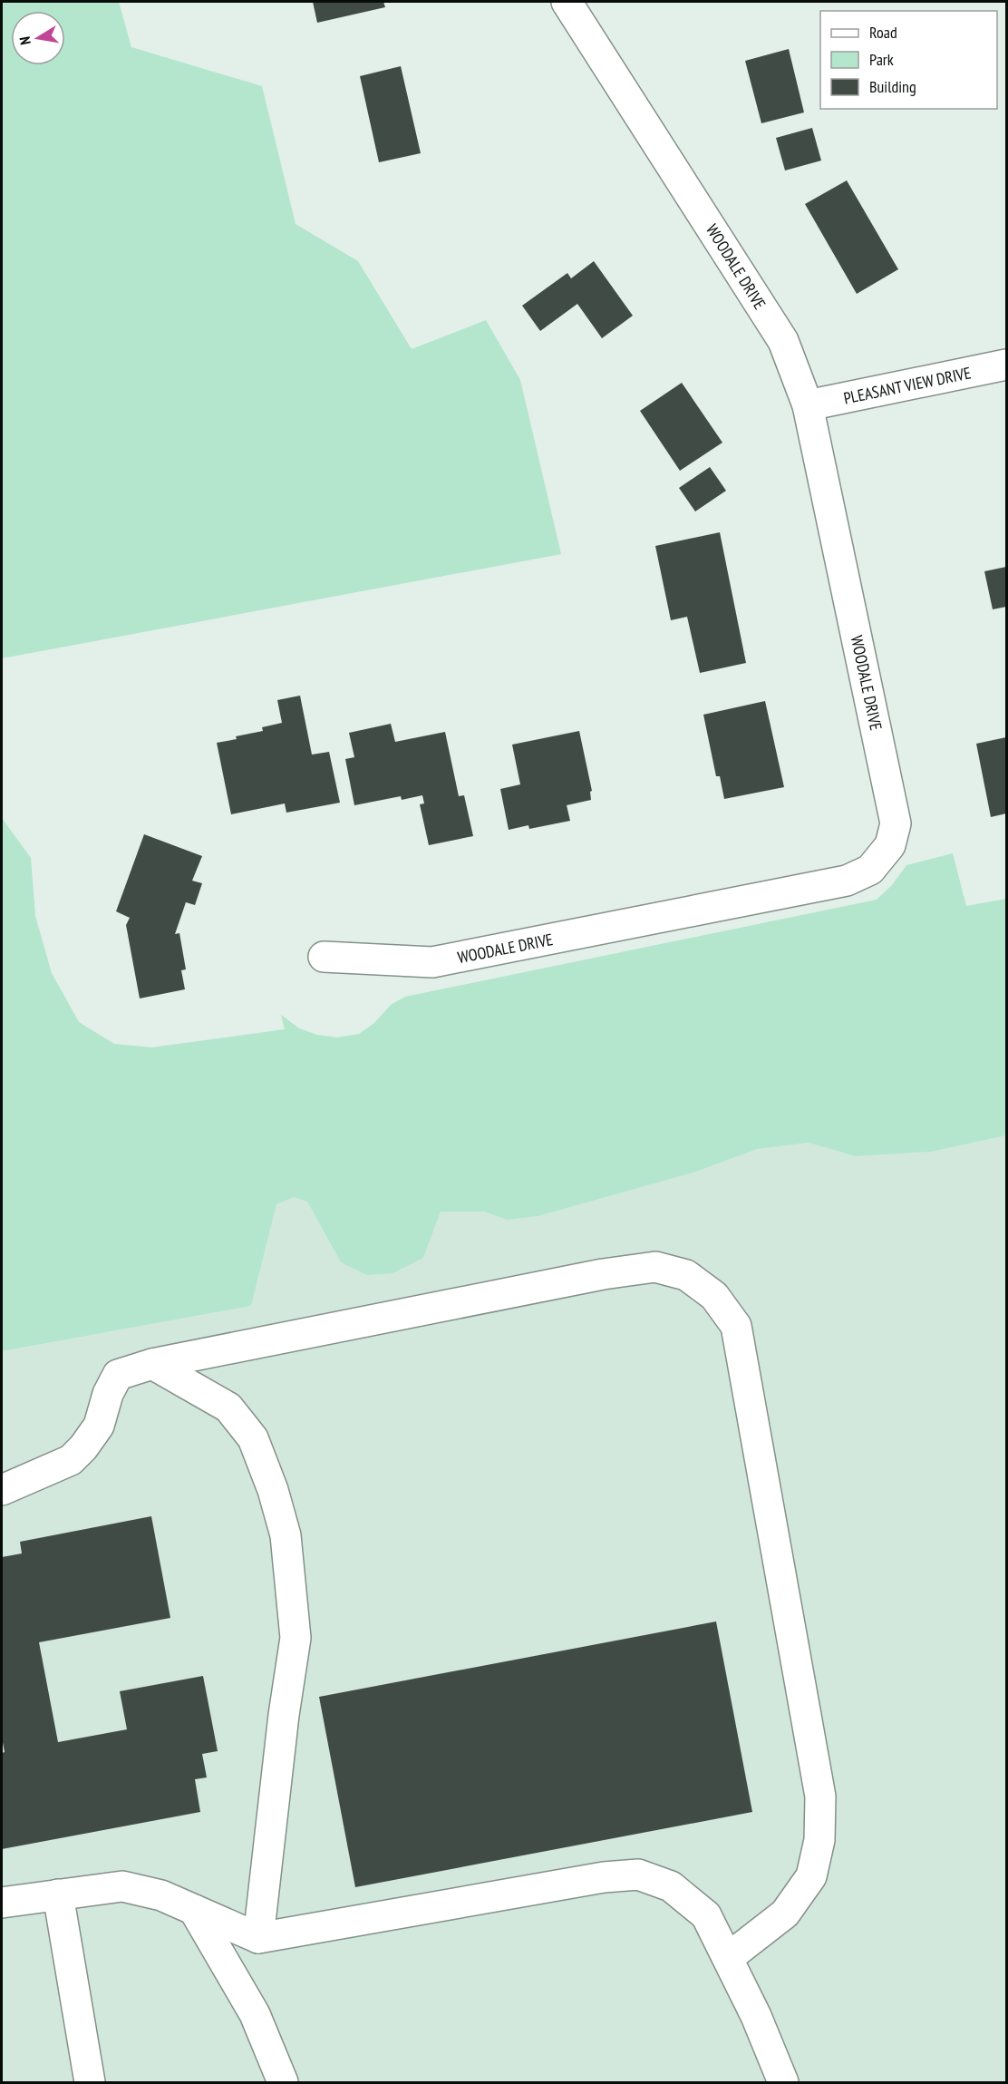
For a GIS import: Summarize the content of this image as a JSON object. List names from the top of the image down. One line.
{"streets":{"street":["WOODALE DRIVE","PLEASANT VIEW DRIVE"]},"crossings":[["WOODALE DRIVE","PLEASANT VIEW DRIVE"]],"legend":["Road","Park","Building"],"north":"left"}
